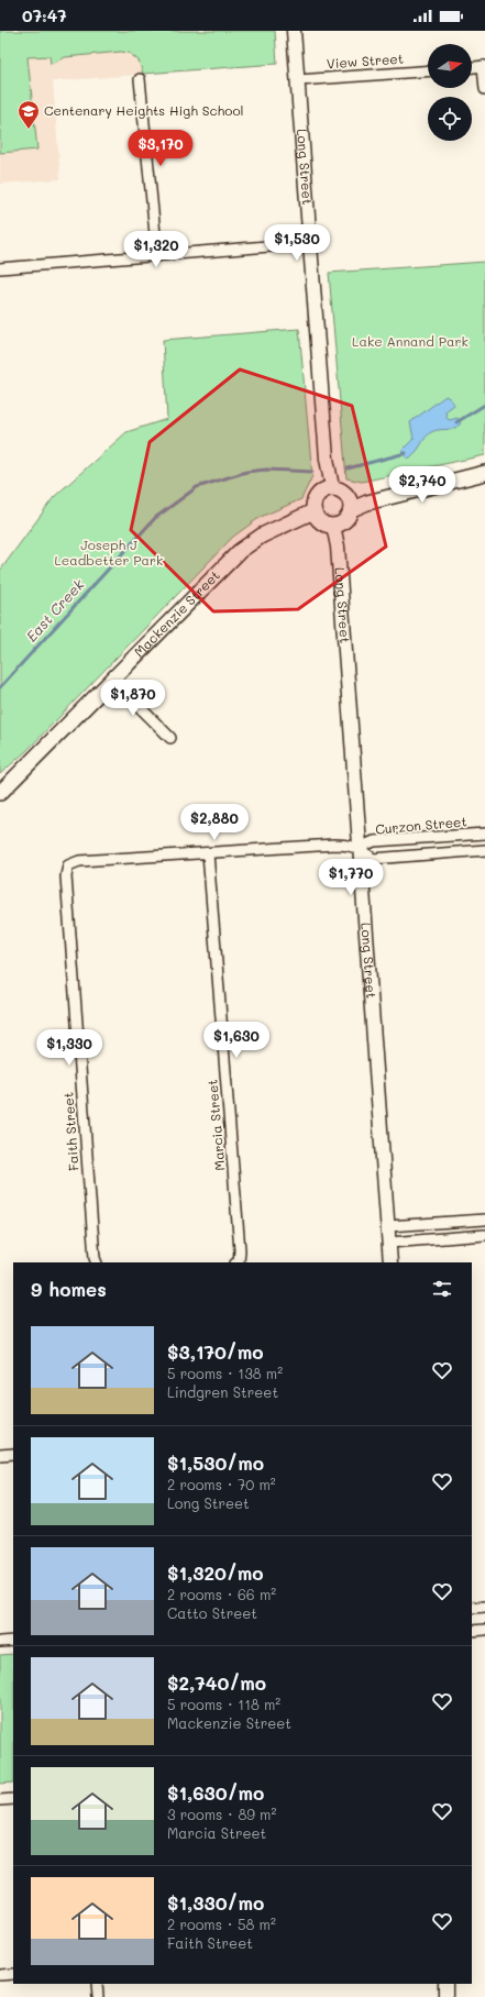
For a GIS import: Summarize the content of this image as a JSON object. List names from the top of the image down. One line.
{"streets":{"main road":["Mackenzie Street"],"street":["View Street","Long Street","Curzon Street","Marcia Street","Faith Street"]},"crossings":[["View Street","Long Street"],["Long Street","Mackenzie Street"],["Long Street","Curzon Street"],["Curzon Street","Marcia Street"],["Curzon Street","Faith Street"]],"water":["East Creek"],"parks":["Lake Annand Park","Joseph J Leadbetter Park"],"places":{"school or university":["Centenary Heights High School"]},"north":"right","page":{"status":"07:47","price":["$3,170","$1,530","$1,320","$2,740","$1,870","$2,880","$1,770","$1,630","$1,330"],"heading":"9 homes","list":[{"name":"$3,170/mo","note":"5 rooms · 138 m² · Lindgren Street"},{"name":"$1,530/mo","note":"2 rooms · 70 m² · Long Street"},{"name":"$1,320/mo","note":"2 rooms · 66 m² · Catto Street"},{"name":"$2,740/mo","note":"5 rooms · 118 m² · Mackenzie Street"},{"name":"$1,630/mo","note":"3 rooms · 89 m² · Marcia Street"},{"name":"$1,330/mo","note":"2 rooms · 58 m² · Faith Street"}]}}
